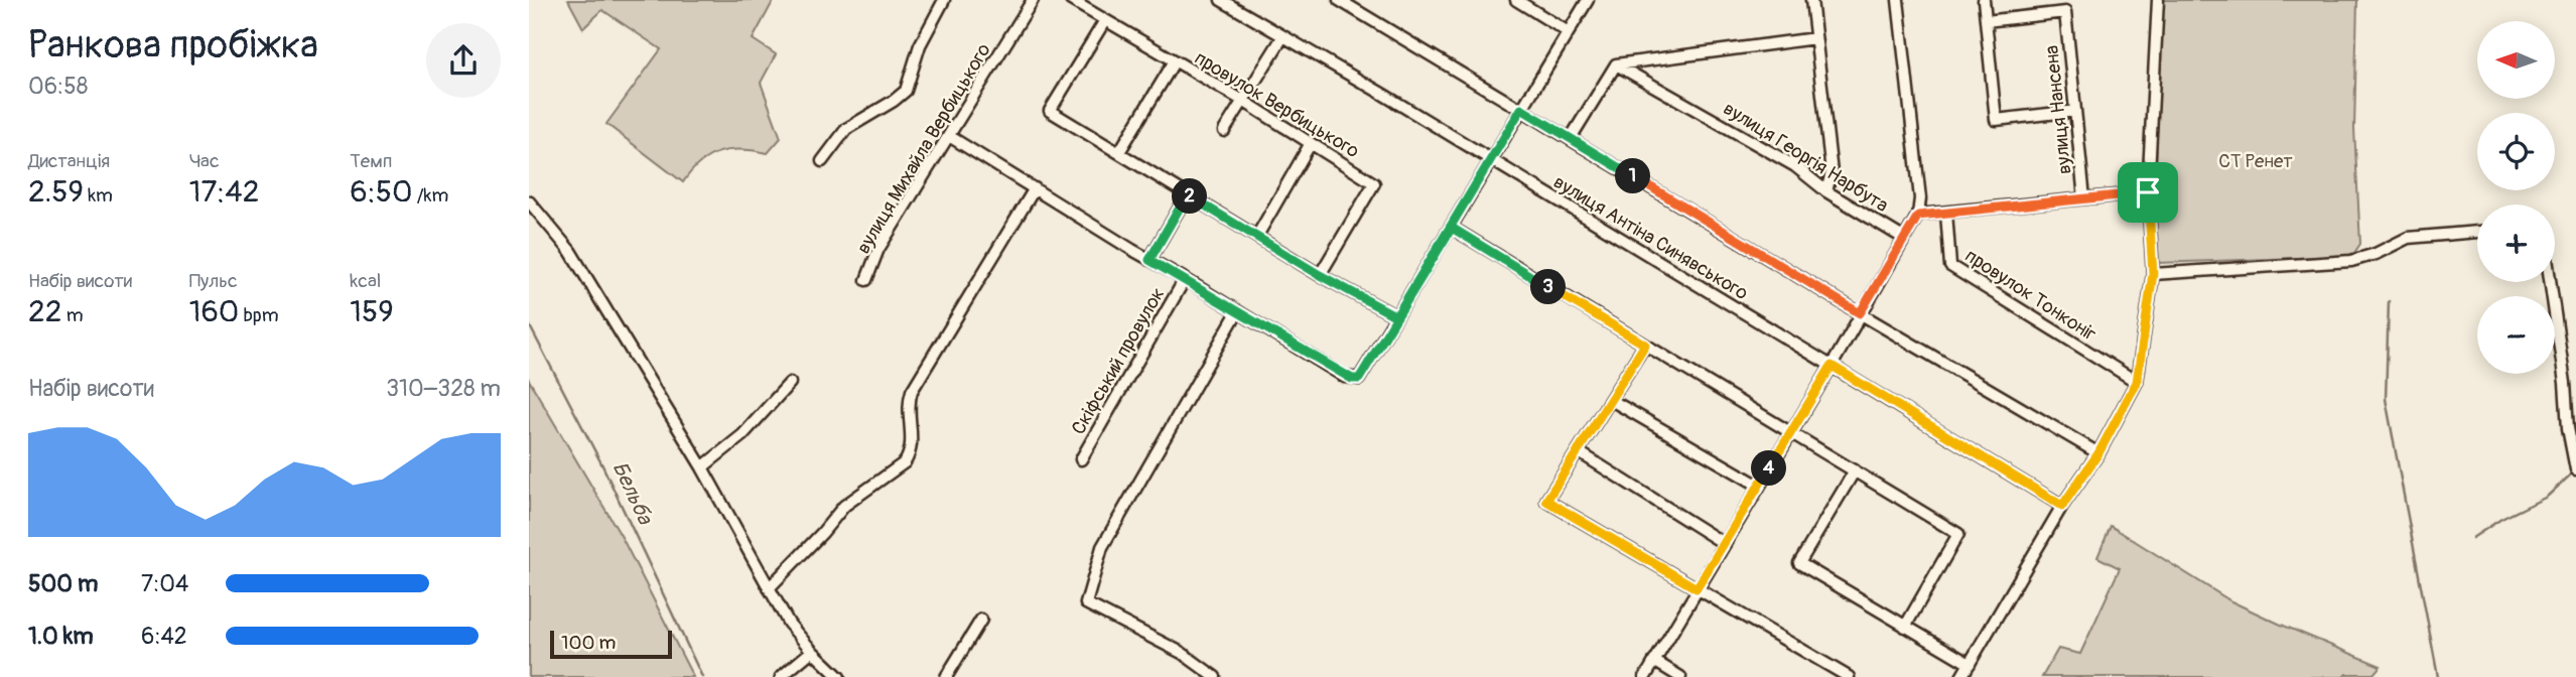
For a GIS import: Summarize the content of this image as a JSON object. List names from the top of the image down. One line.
{"streets":{"street":["провулок Вербицького","вулиця Нансена","вулиця Михайла Вербицького","вулиця Георгія Нарбута","вулиця Антіна Синявського","провулок Тонконіг","Скіфський провулок"]},"water":["Бельба"],"parks":["СТ Ренет"],"scale_bar":"100 m","north":"left","page":{"heading":["Ранкова пробіжка","06:58"],"map_buttons":["+","−"],"stats":[["Дистанція","2.59 km"],["Час","17:42"],["Темп","6:50 /km"],["Набір висоти","22 m"],["Пульс","160 bpm"],["kcal","159"]],"pins":["1","2","3","4"],"chart":["Набір висоти","310–328 m"],"list":[{"name":"500 m","note":"7:04"},{"name":"1.0 km","note":"6:42"}],"scale":"100 m"}}
